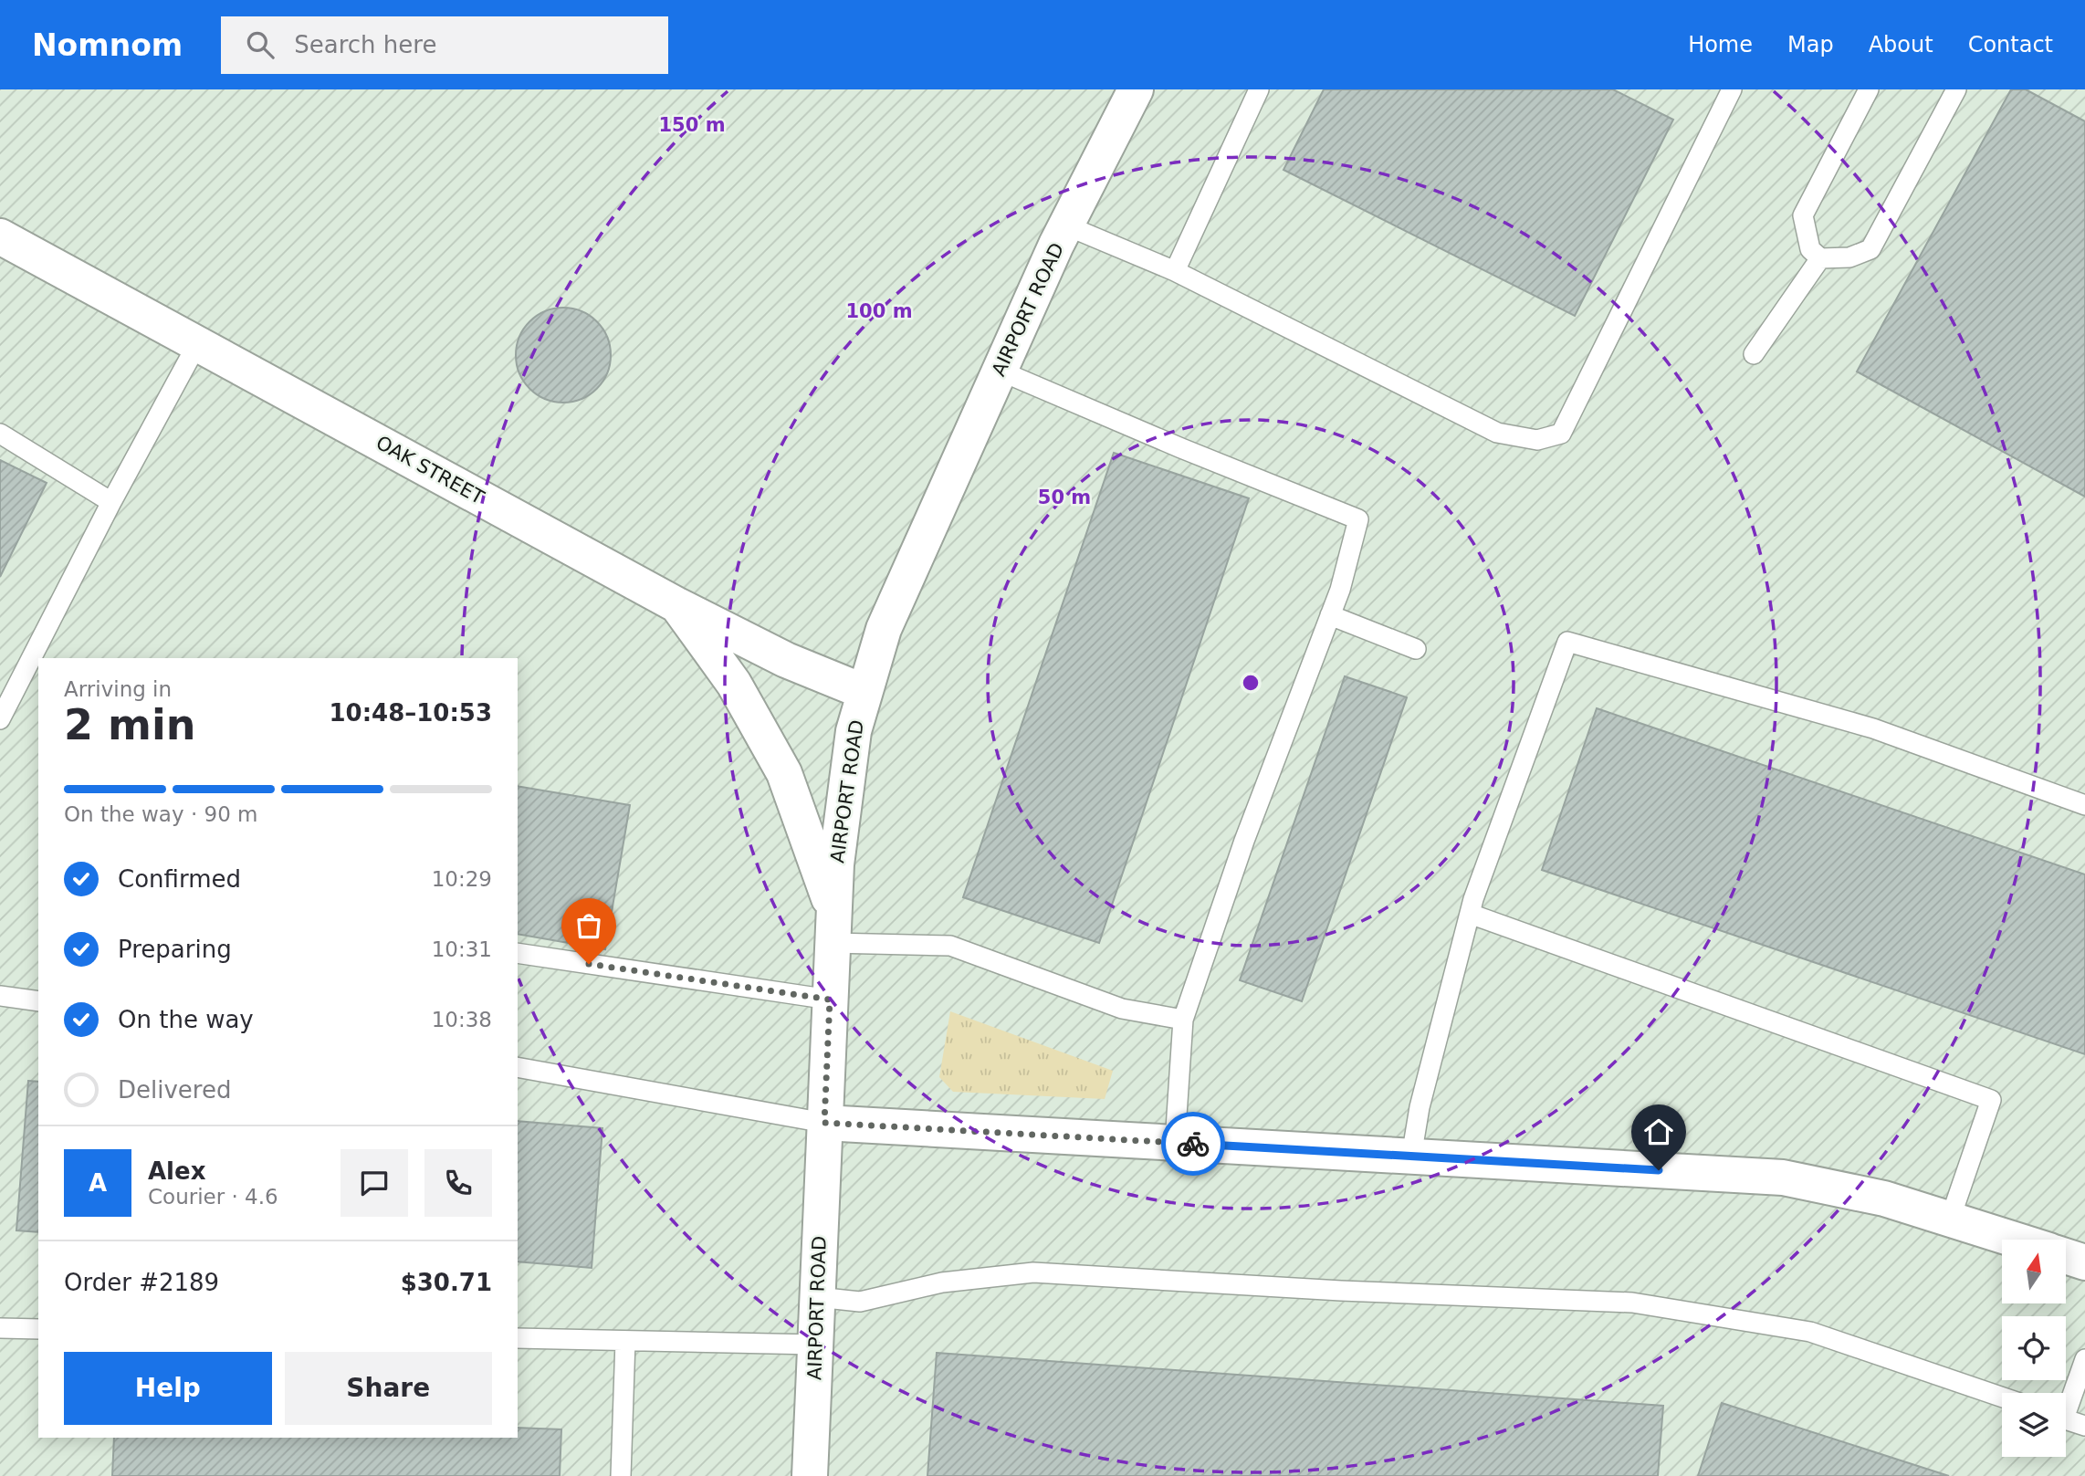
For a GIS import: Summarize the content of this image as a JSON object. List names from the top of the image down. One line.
{"streets":{"street":["AIRPORT ROAD","OAK STREET"]},"crossings":[["AIRPORT ROAD","OAK STREET"]],"north":"top","page":{"header":"Nomnom","search":"Search here","nav":["Home","Map","About","Contact"],"heading":["2 min","Arriving in","10:48–10:53"],"panel":["Alex","Courier · 4.6","Order #2189","$30.71"],"bar":"On the way · 90 m","list":[["Confirmed","10:29"],["Preparing","10:31"],["On the way","10:38"],"Delivered"],"round":"A","buttons":["Help","Share"]},"rings":["150 m","100 m","50 m"]}
